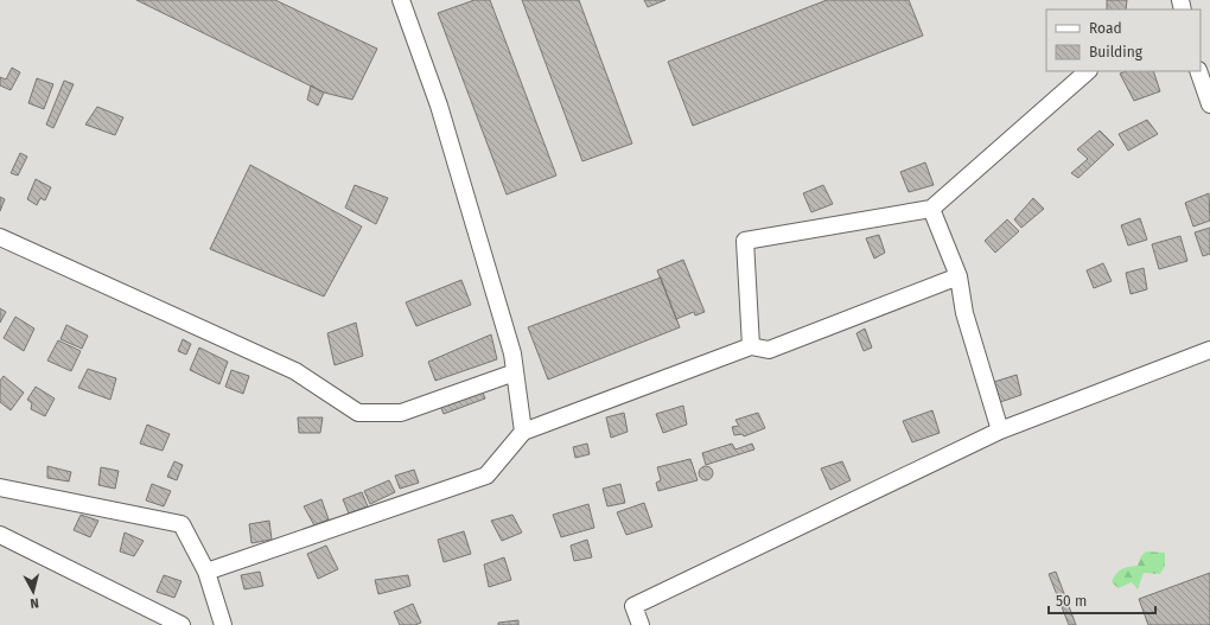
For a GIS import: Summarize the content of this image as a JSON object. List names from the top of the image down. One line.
{"legend":["Road","Building"],"scale_bar":"50 m","north":"bottom"}
